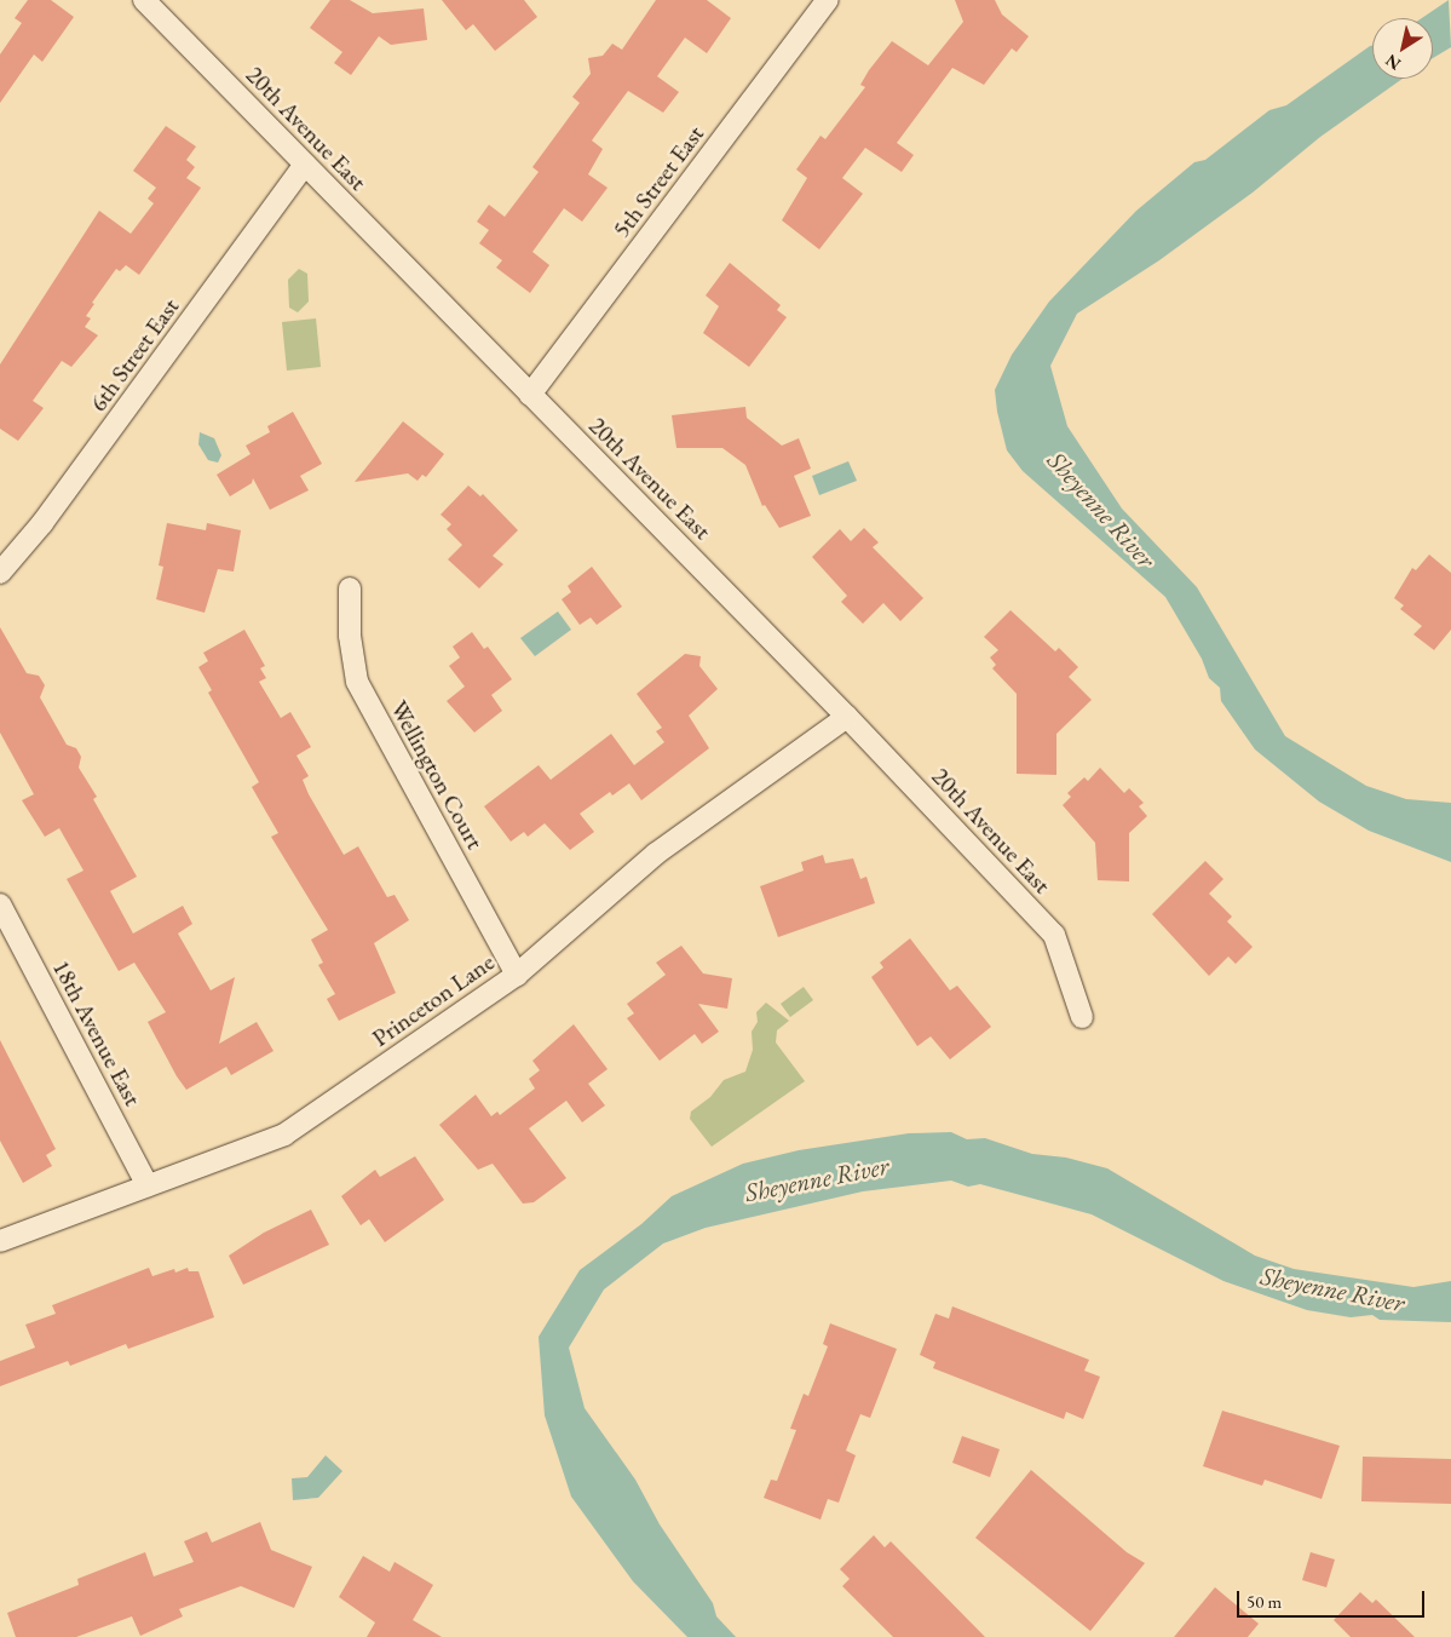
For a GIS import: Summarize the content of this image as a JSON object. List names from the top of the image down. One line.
{"streets":{"street":["20th Avenue East","5th Street East","6th Street East","Wellington Court","Princeton Lane","18th Avenue East"]},"crossings":[["20th Avenue East","5th Street East"],["20th Avenue East","6th Street East"],["20th Avenue East","Princeton Lane"],["Wellington Court","Princeton Lane"],["Princeton Lane","18th Avenue East"]],"water":["Sheyenne River"],"scale_bar":"50 m","north":"bottom left"}
